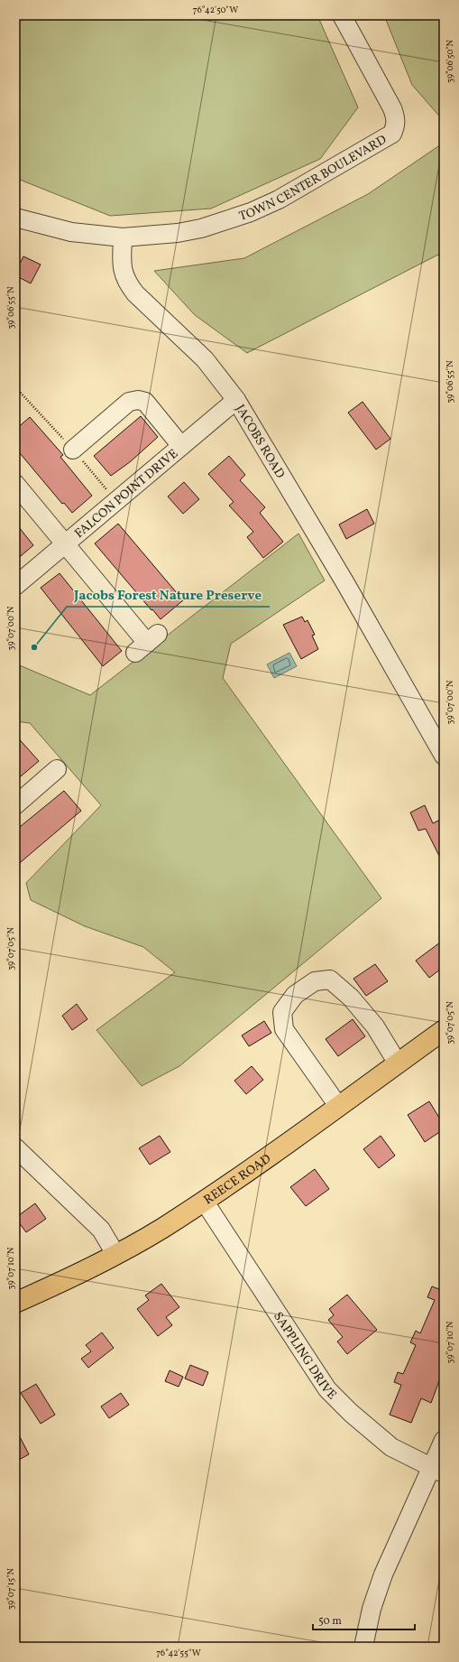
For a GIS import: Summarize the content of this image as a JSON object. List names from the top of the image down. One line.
{"streets":{"main road":["REECE ROAD"],"street":["TOWN CENTER BOULEVARD","JACOBS ROAD","FALCON POINT DRIVE","SAPPLING DRIVE"]},"crossings":[["TOWN CENTER BOULEVARD","JACOBS ROAD"],["JACOBS ROAD","FALCON POINT DRIVE"],["REECE ROAD","SAPPLING DRIVE"]],"places":["Jacobs Forest Nature Preserve"],"scale_bar":"50 m","coordinates":["76°42'50\"W","39°06'50\"N","39°06'55\"N","39°07'00\"N","39°07'05\"N","39°07'10\"N","39°07'15\"N","76°42'55\"W"]}
